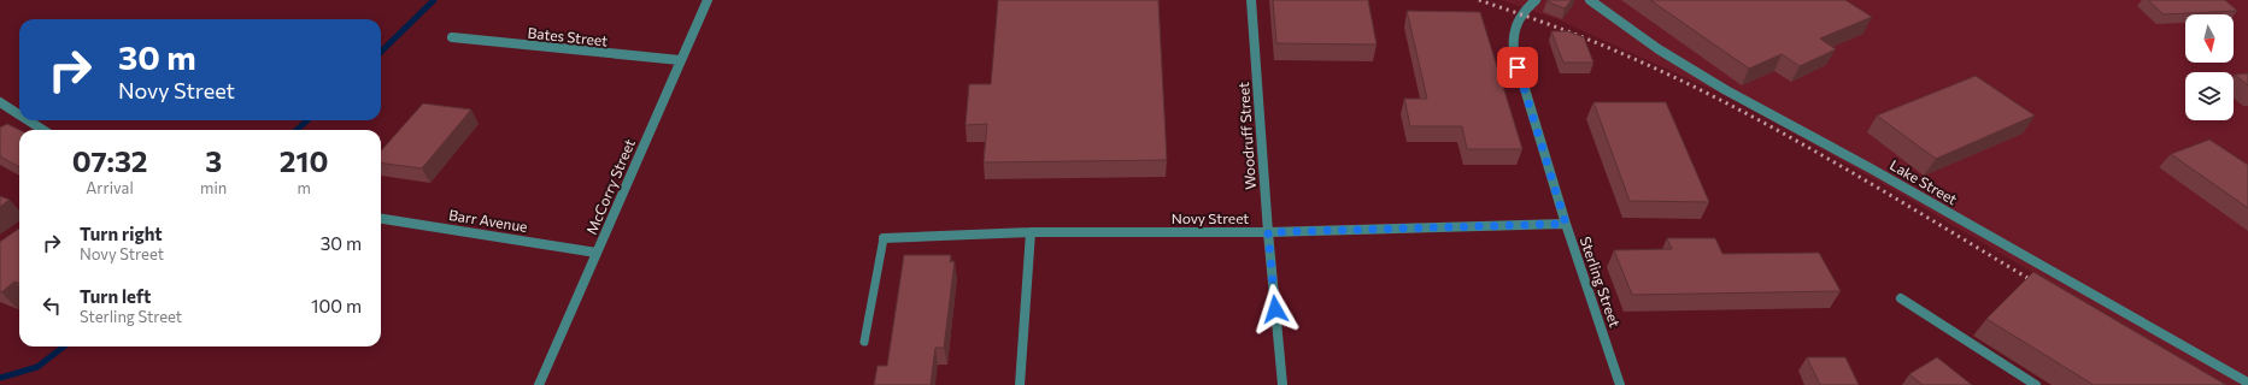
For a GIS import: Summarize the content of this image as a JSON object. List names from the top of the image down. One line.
{"streets":{"street":["Bates Street","Woodruff Street","Lake Street","McCorry Street","Novy Street","Barr Avenue","Sterling Street"]},"crossings":[["Bates Street","McCorry Street"],["Woodruff Street","Novy Street"],["McCorry Street","Barr Avenue"],["Novy Street","Sterling Street"]],"north":"bottom","page":{"turn":["30 m","Novy Street"],"eta":["07:32","Arrival","3","min","210","m"],"list":[{"name":"Turn right","note":"Novy Street","value":"30 m"},{"name":"Turn left","note":"Sterling Street","value":"100 m"}]}}
